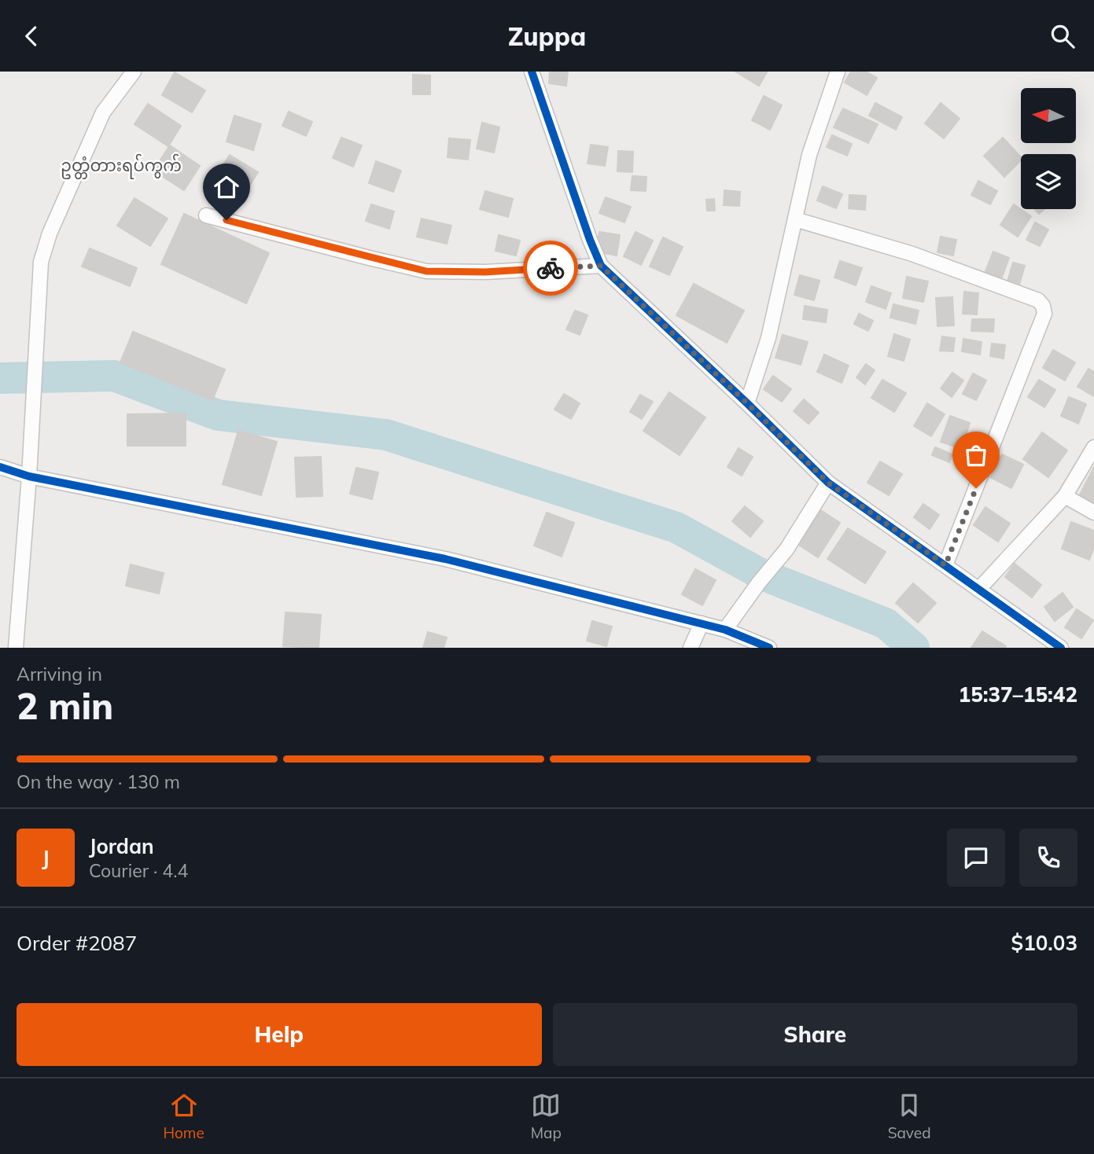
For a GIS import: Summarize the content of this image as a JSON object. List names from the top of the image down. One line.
{"districts":["ဥတ္တံတားရပ်ကွက်"],"north":"left","page":{"header":"Zuppa","heading":["2 min","Arriving in","15:37–15:42"],"panel":["Jordan","Courier · 4.4","Order #2087","$10.03"],"bar":"On the way · 130 m","round":"J","buttons":["Help","Share"],"tabs":["Home","Map","Saved"]}}
